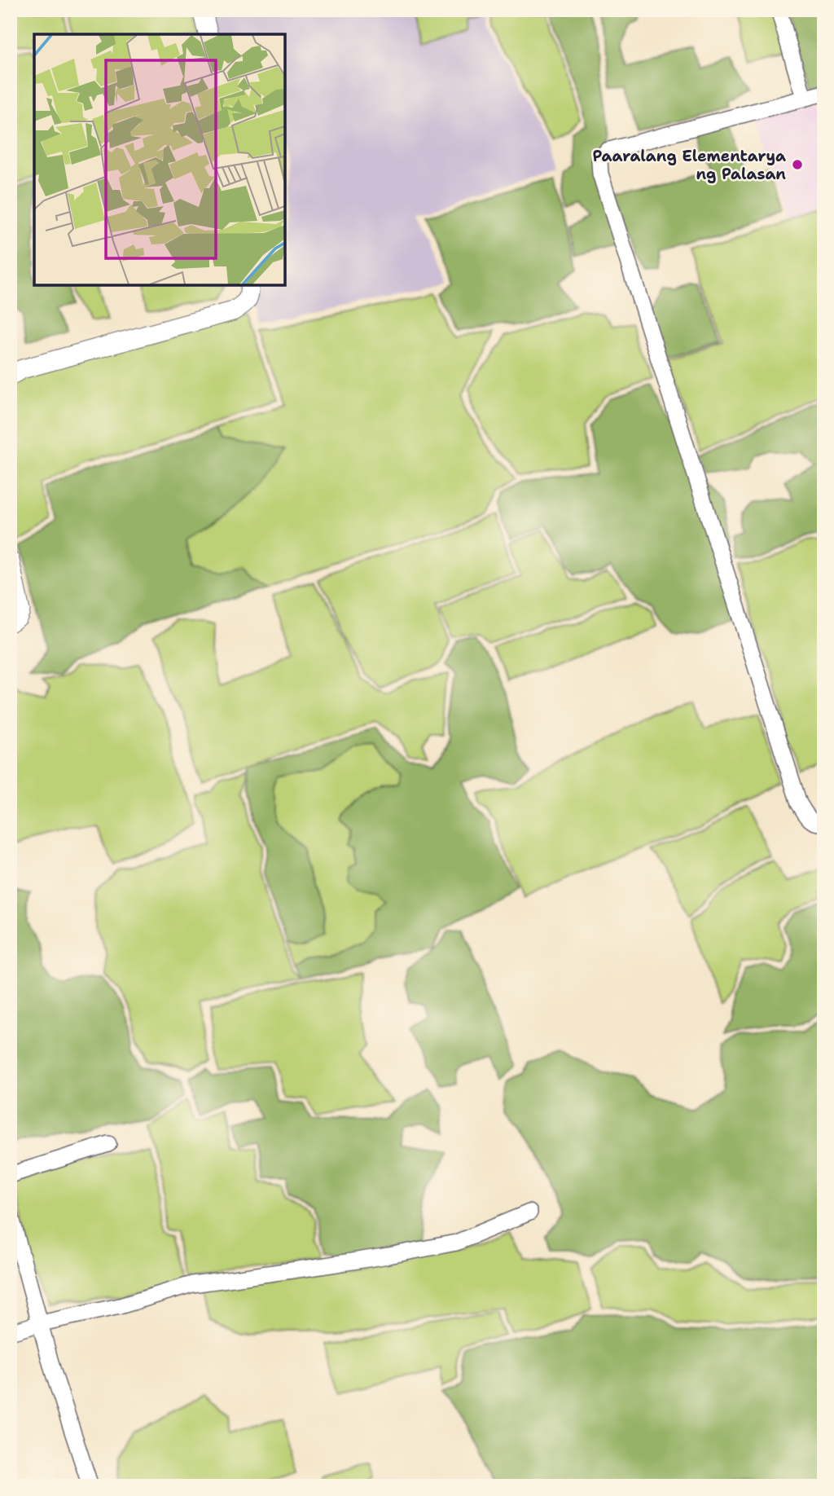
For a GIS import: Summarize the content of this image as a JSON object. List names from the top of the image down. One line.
{"places":["Paaralang Elementarya ng Palasan"]}
